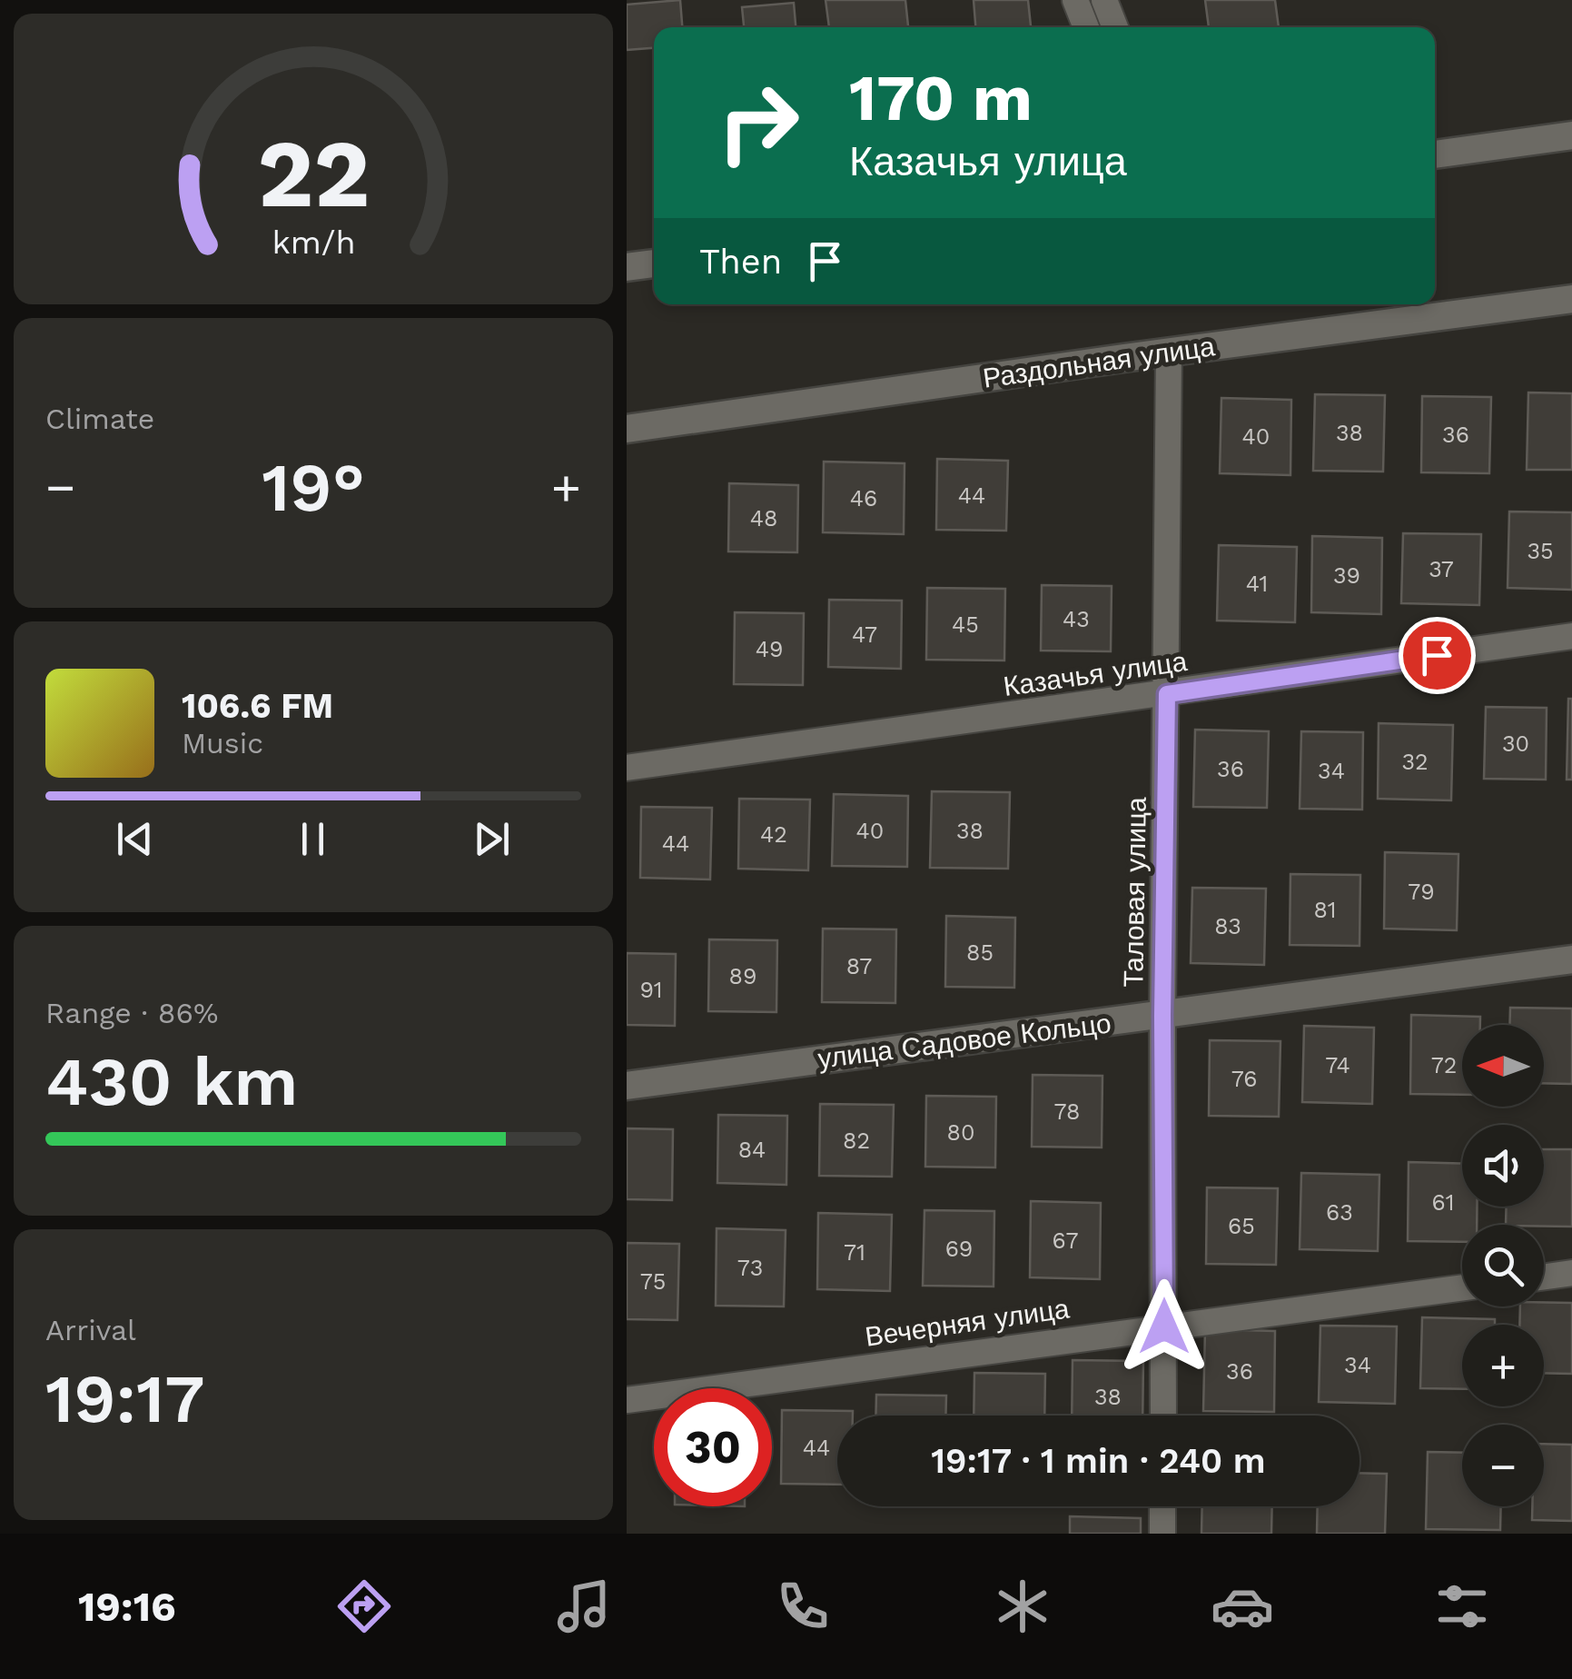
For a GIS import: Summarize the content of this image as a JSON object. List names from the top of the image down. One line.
{"streets":{"street":["Раздольная улица","Казачья улица","Таловая улица","улица Садовое Кольцо","Вечерняя улица"]},"crossings":[["Раздольная улица","Таловая улица"],["Казачья улица","Таловая улица"],["Таловая улица","улица Садовое Кольцо"],["Таловая улица","Вечерняя улица"]],"house_numbers":["38","36","40","44","46","48","35","37","39","41","43","45","47","49","30","32","36","34","40","38","42","44","79","81","83","85","87","89","91","74","72","76","78","80","82","84","61","63","65","67","69","71","73","75","34","36","38","44"],"north":"left","page":{"turn":["170 m","Казачья улица"],"then":"Then","tile":["Climate",["Range · 86%","430 km"],["Arrival","19:17"]],"heat":["−","19°","+"],"song":["106.6 FM","Music"],"map_buttons":["+","−"],"limit":"30","trip":"19:17 · 1 min · 240 m","tabs":"19:16","gauge":["22","km/h"]}}
